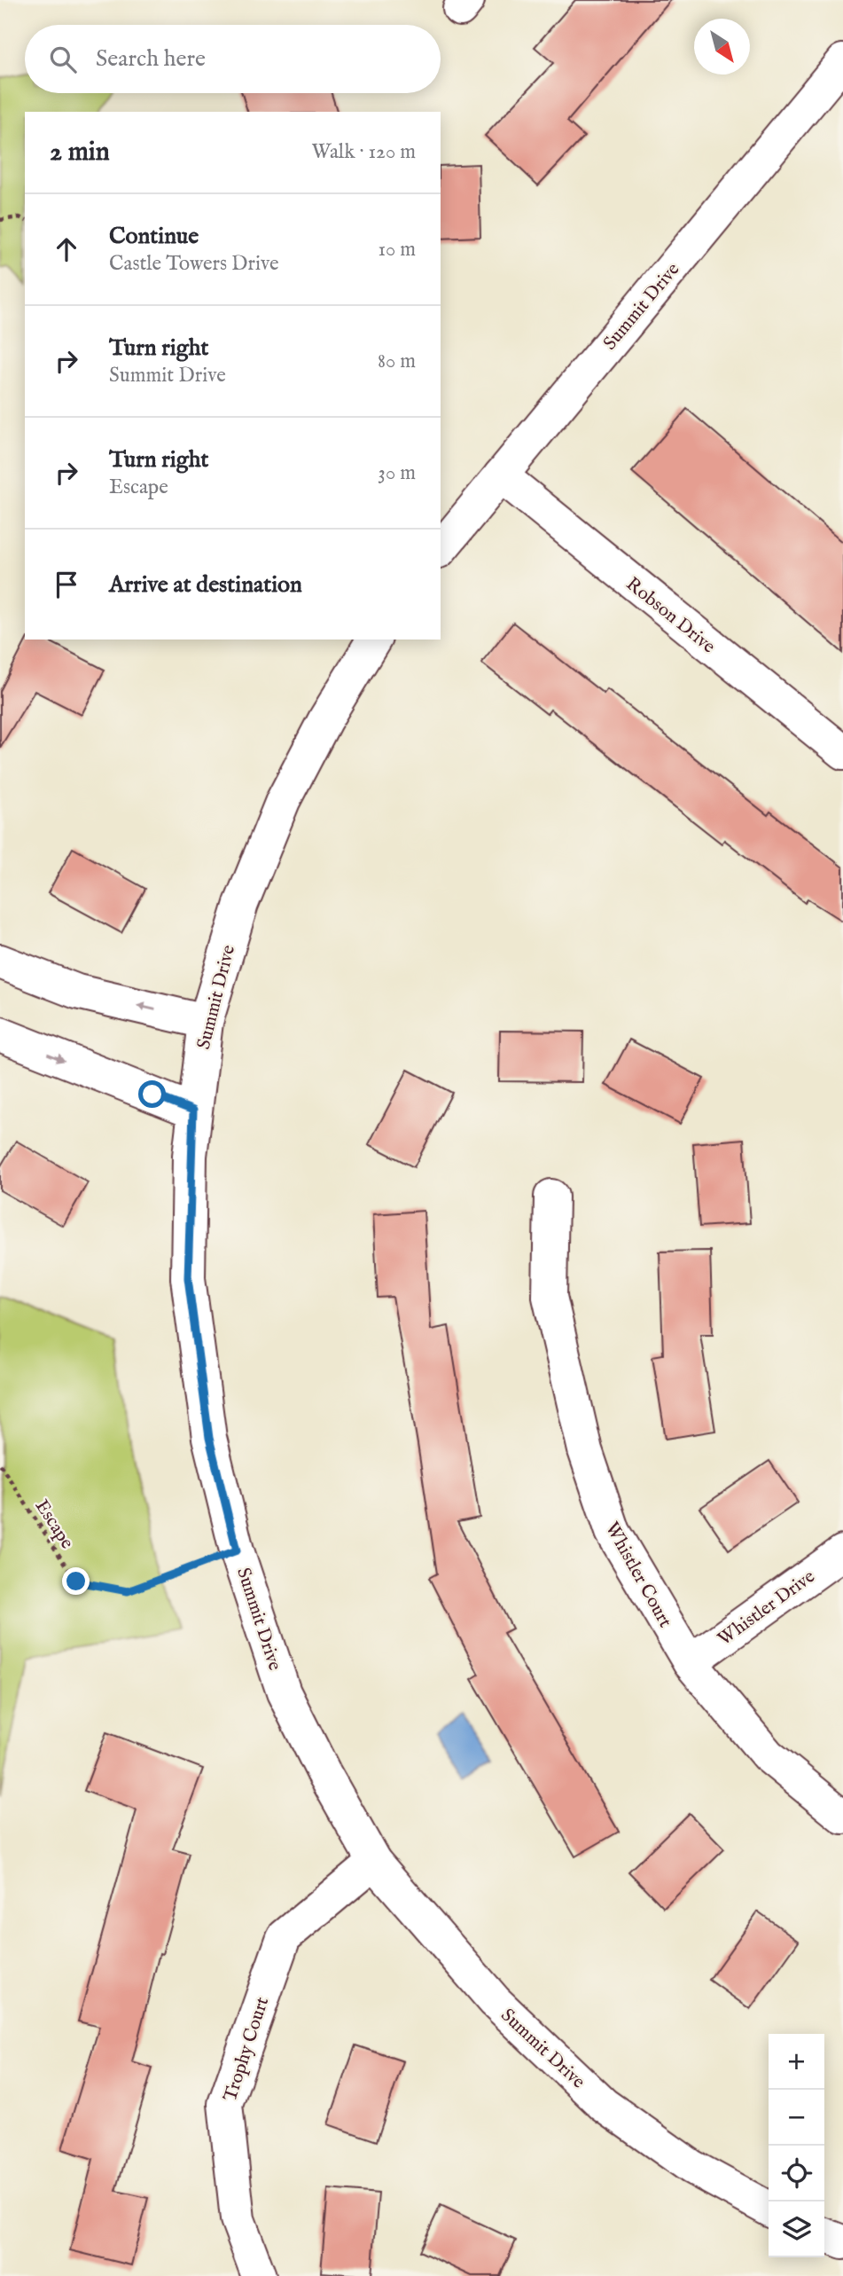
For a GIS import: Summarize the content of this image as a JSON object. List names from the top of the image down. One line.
{"streets":{"main road":["Summit Drive","Robson Drive","Whistler Court","Whistler Drive","Trophy Court"],"path":["Escape"]},"crossings":[["Summit Drive","Robson Drive"],["Summit Drive","Escape"],["Summit Drive","Trophy Court"],["Whistler Court","Whistler Drive"]],"north":"bottom right","page":{"search":"Search here","heading":["2 min","Walk · 120 m"],"list":[["Continue","Castle Towers Drive","10 m"],["Turn right","Summit Drive","80 m"],["Turn right","Escape","30 m"],"Arrive at destination"],"map_buttons":["+","−"]}}
